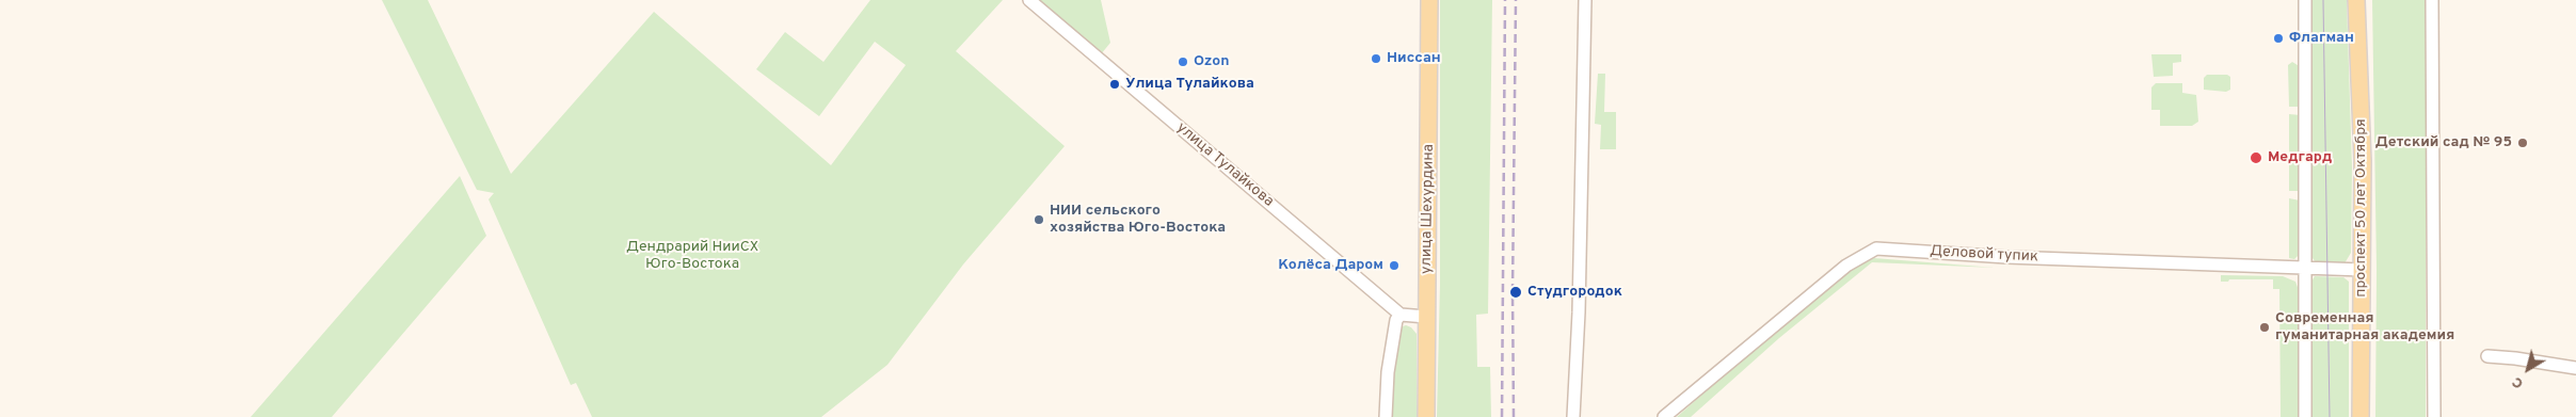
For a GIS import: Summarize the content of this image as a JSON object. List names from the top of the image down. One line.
{"streets":{"main road":["проспект 50 лет Октября","улица Шехурдина"],"street":["улица Тулайкова","Деловой тупик"]},"crossings":[["проспект 50 лет Октября","Деловой тупик"]],"parks":["Дендрарий НииСХ Юго-Востока"],"places":["Флагман","Ниссан","Ozon","Улица Тулайкова","Детский сад № 95","Медгард","НИИ сельского хозяйства Юго-Востока","Колёса Даром","Студгородок","Современная гуманитарная академия"],"north":"bottom left"}
